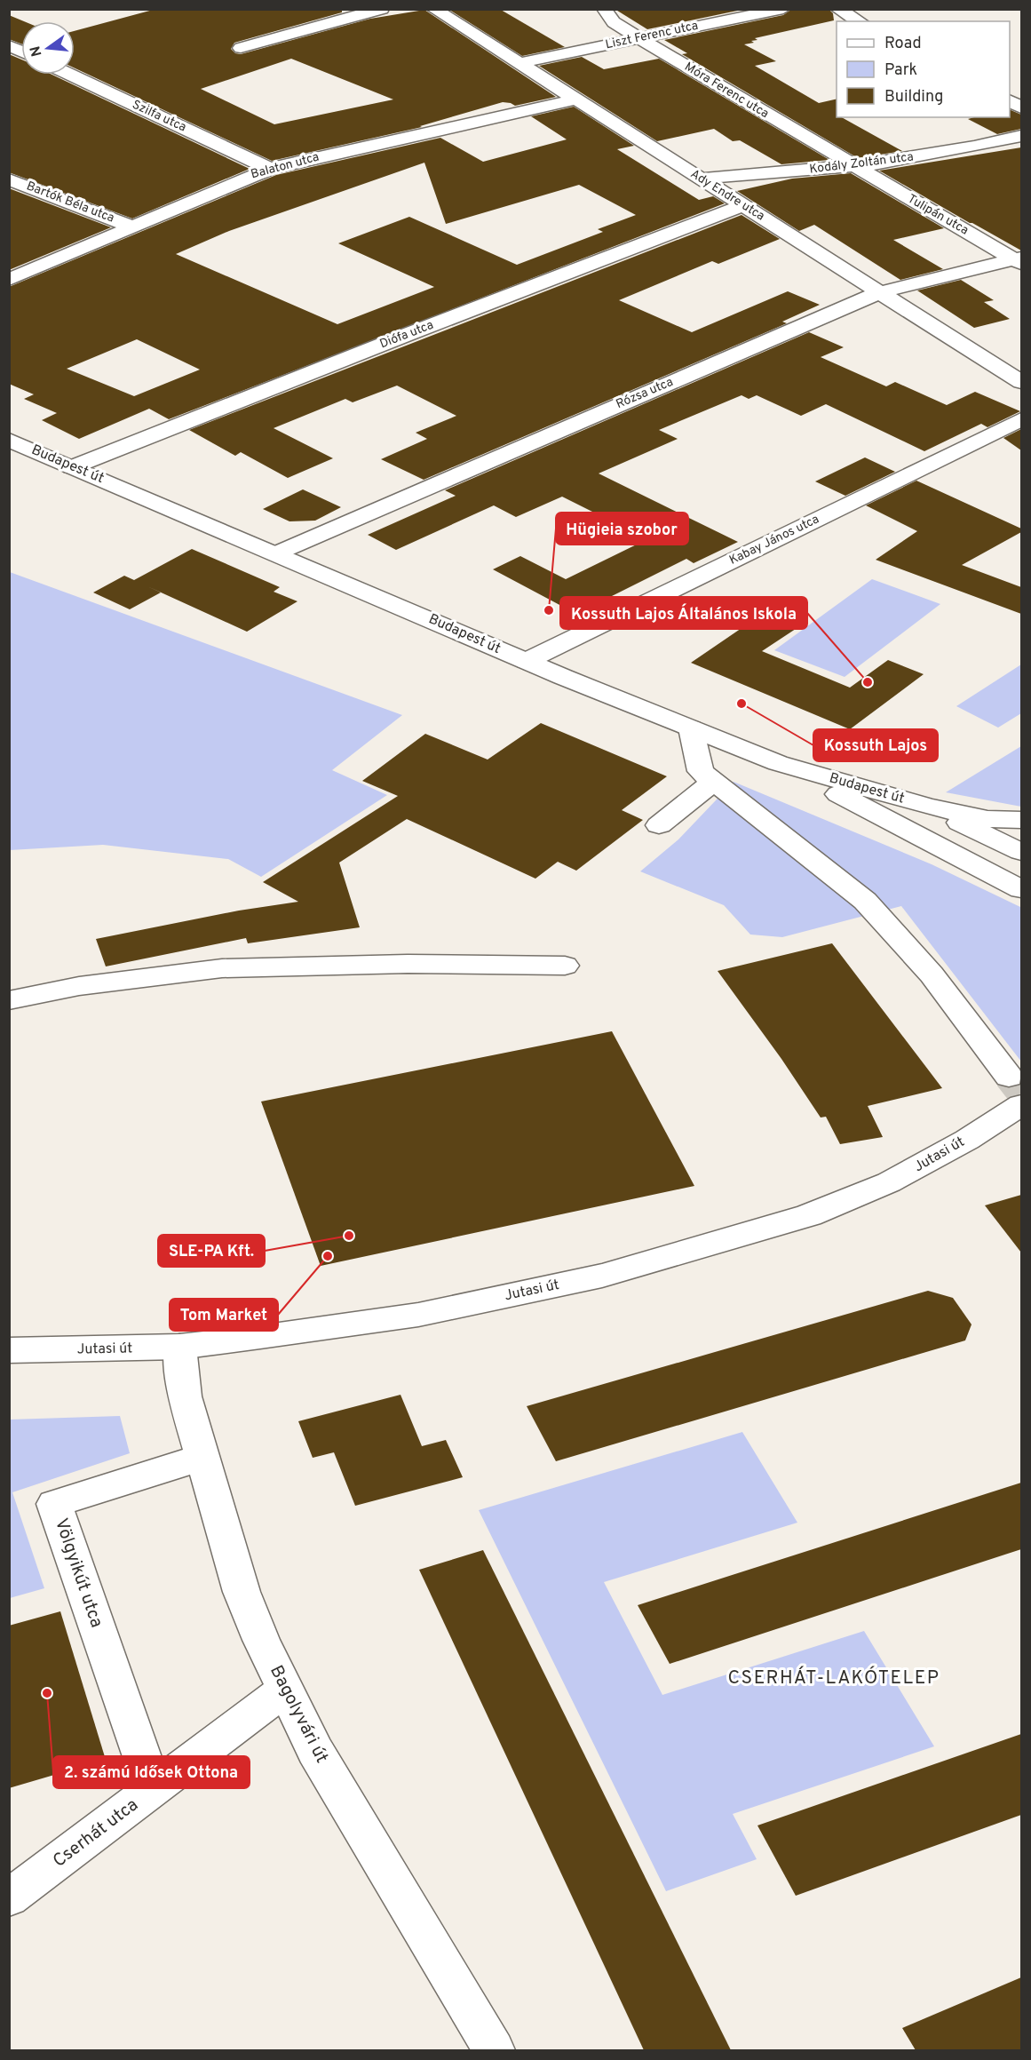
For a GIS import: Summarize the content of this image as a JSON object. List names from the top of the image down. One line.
{"streets":{"street":["Liszt Ferenc utca","Móra Ferenc utca","Szilfa utca","Kodály Zoltán utca","Balaton utca","Ady Endre utca","Bartók Béla utca","Tulipán utca","Diófa utca","Rózsa utca","Budapest út","Kabay János utca","Jutasi út","Völgyikút utca","Bagolyvári út","Cserhát utca"]},"crossings":[["Liszt Ferenc utca","Móra Ferenc utca"],["Liszt Ferenc utca","Ady Endre utca"],["Móra Ferenc utca","Kodály Zoltán utca"],["Móra Ferenc utca","Tulipán utca"],["Szilfa utca","Balaton utca"],["Kodály Zoltán utca","Ady Endre utca"],["Kodály Zoltán utca","Tulipán utca"],["Balaton utca","Ady Endre utca"],["Balaton utca","Bartók Béla utca"],["Ady Endre utca","Diófa utca"],["Ady Endre utca","Rózsa utca"],["Tulipán utca","Rózsa utca"],["Diófa utca","Budapest út"],["Rózsa utca","Budapest út"],["Budapest út","Kabay János utca"],["Jutasi út","Bagolyvári út"],["Völgyikút utca","Bagolyvári út"],["Völgyikút utca","Cserhát utca"],["Bagolyvári út","Cserhát utca"]],"districts":["CSERHÁT-LAKÓTELEP"],"places":["Hügieia szobor","Kossuth Lajos Általános Iskola","Kossuth Lajos","SLE-PA Kft.","Tom Market","2. számú Idősek Ottona"],"legend":["Road","Park","Building"],"north":"left"}
